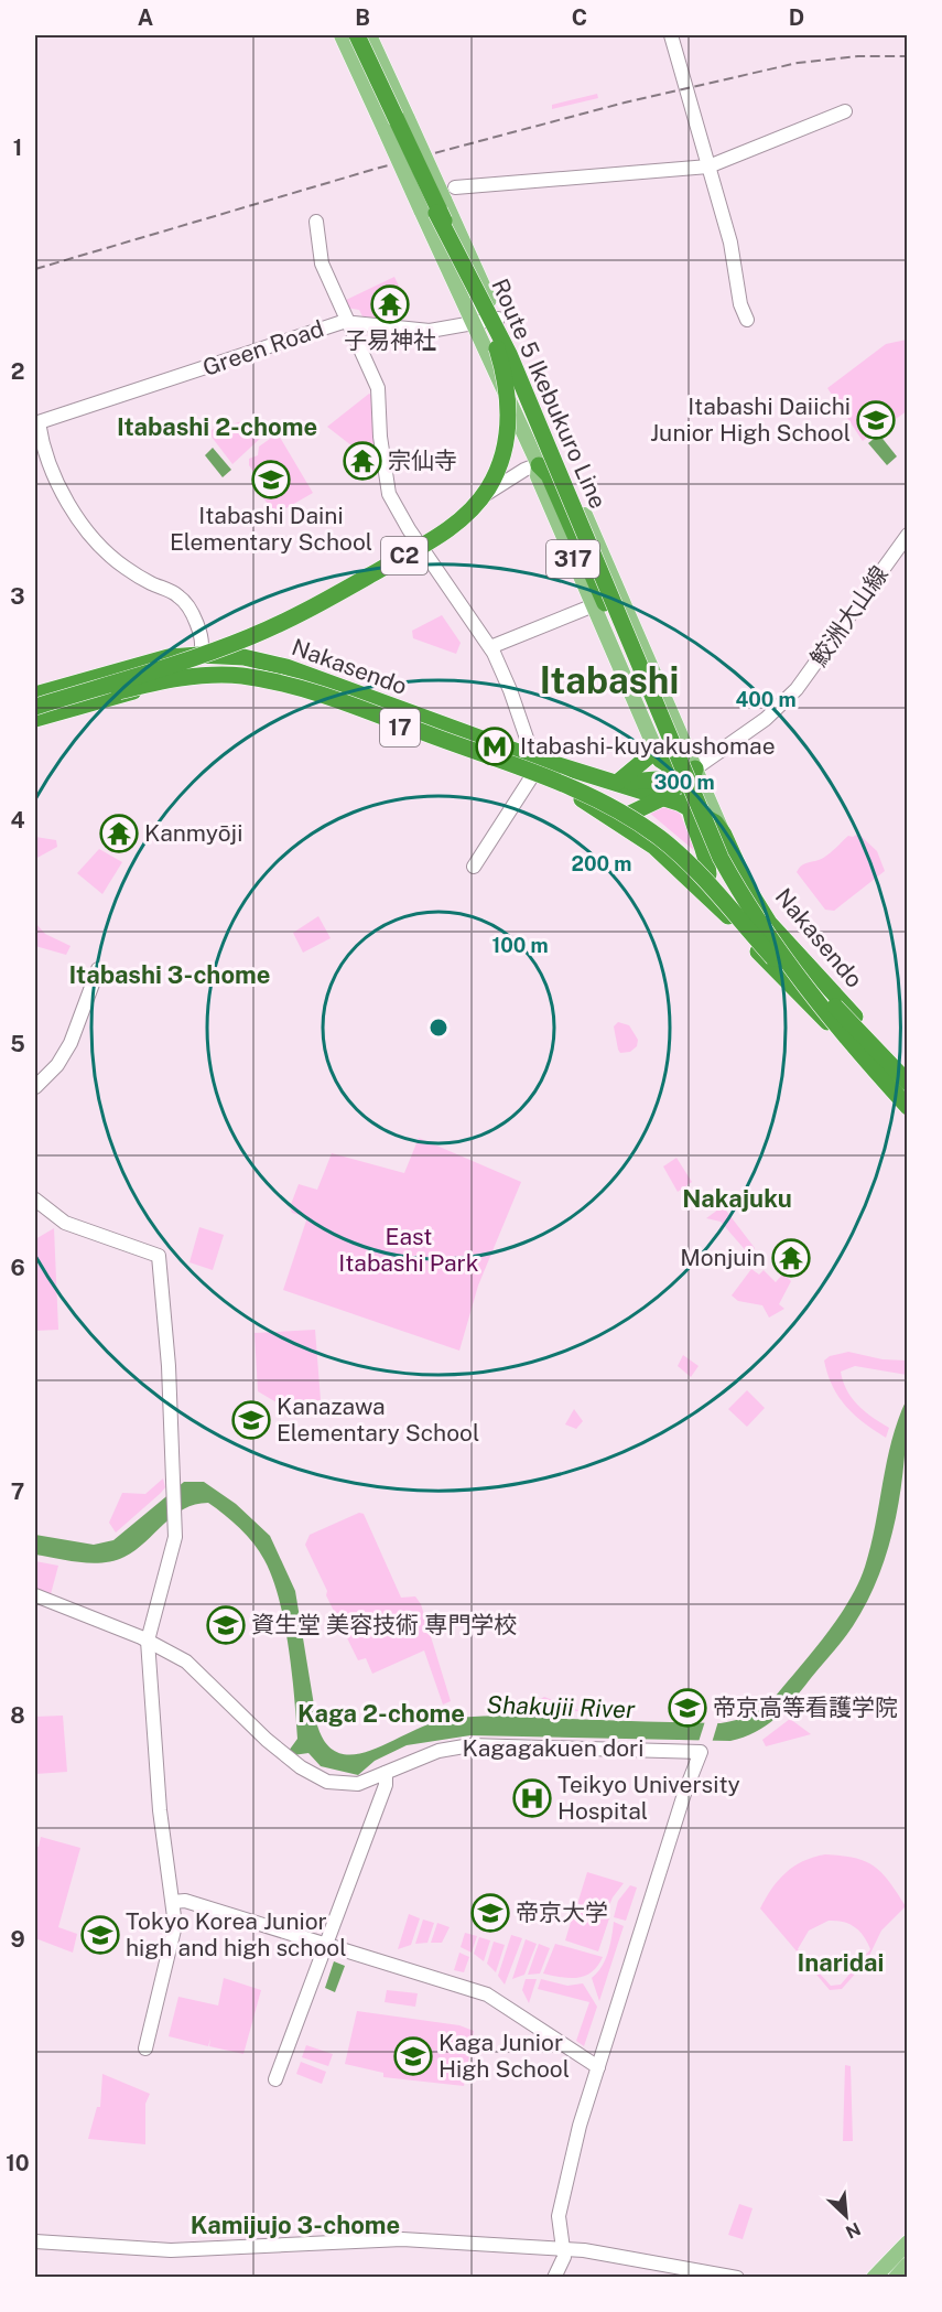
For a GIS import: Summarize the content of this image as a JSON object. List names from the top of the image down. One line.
{"streets":{"highway":["Route 5 Ikebukuro Line","C2","Nakasendo","17"],"main road":["317"],"street":["Green Road","鮫洲大山線","Kagagakuen dori"]},"crossings":[["Green Road","317"],["Route 5 Ikebukuro Line","C2"],["Route 5 Ikebukuro Line","317"],["Route 5 Ikebukuro Line","Nakasendo"],["C2","317"],["317","鮫洲大山線"],["317","Nakasendo"]],"districts":["Itabashi 2-chome","Itabashi","Itabashi 3-chome","Nakajuku","Kaga 2-chome","Inaridai","Kamijujo 3-chome"],"water":["Shakujii River"],"parks":["East Itabashi Park"],"places":{"temple":["子易神社","宗仙寺","Kanmyōji","Monjuin"],"school or university":["Itabashi Daiichi Junior High School","Itabashi Daini Elementary School","Kanazawa Elementary School","資生堂 美容技術 専門学校","帝京高等看護学院","帝京大学","Tokyo Korea Junior high and high school","Kaga Junior High School"],"metro station":["Itabashi-kuyakushomae"],"hospital":["Teikyo University Hospital"]},"north":"bottom right","grid":{"columns":["A","B","C","D"],"rows":["1","2","3","4","5","6","7","8","9","10"]},"rings":["400 m","300 m","200 m","100 m"]}
